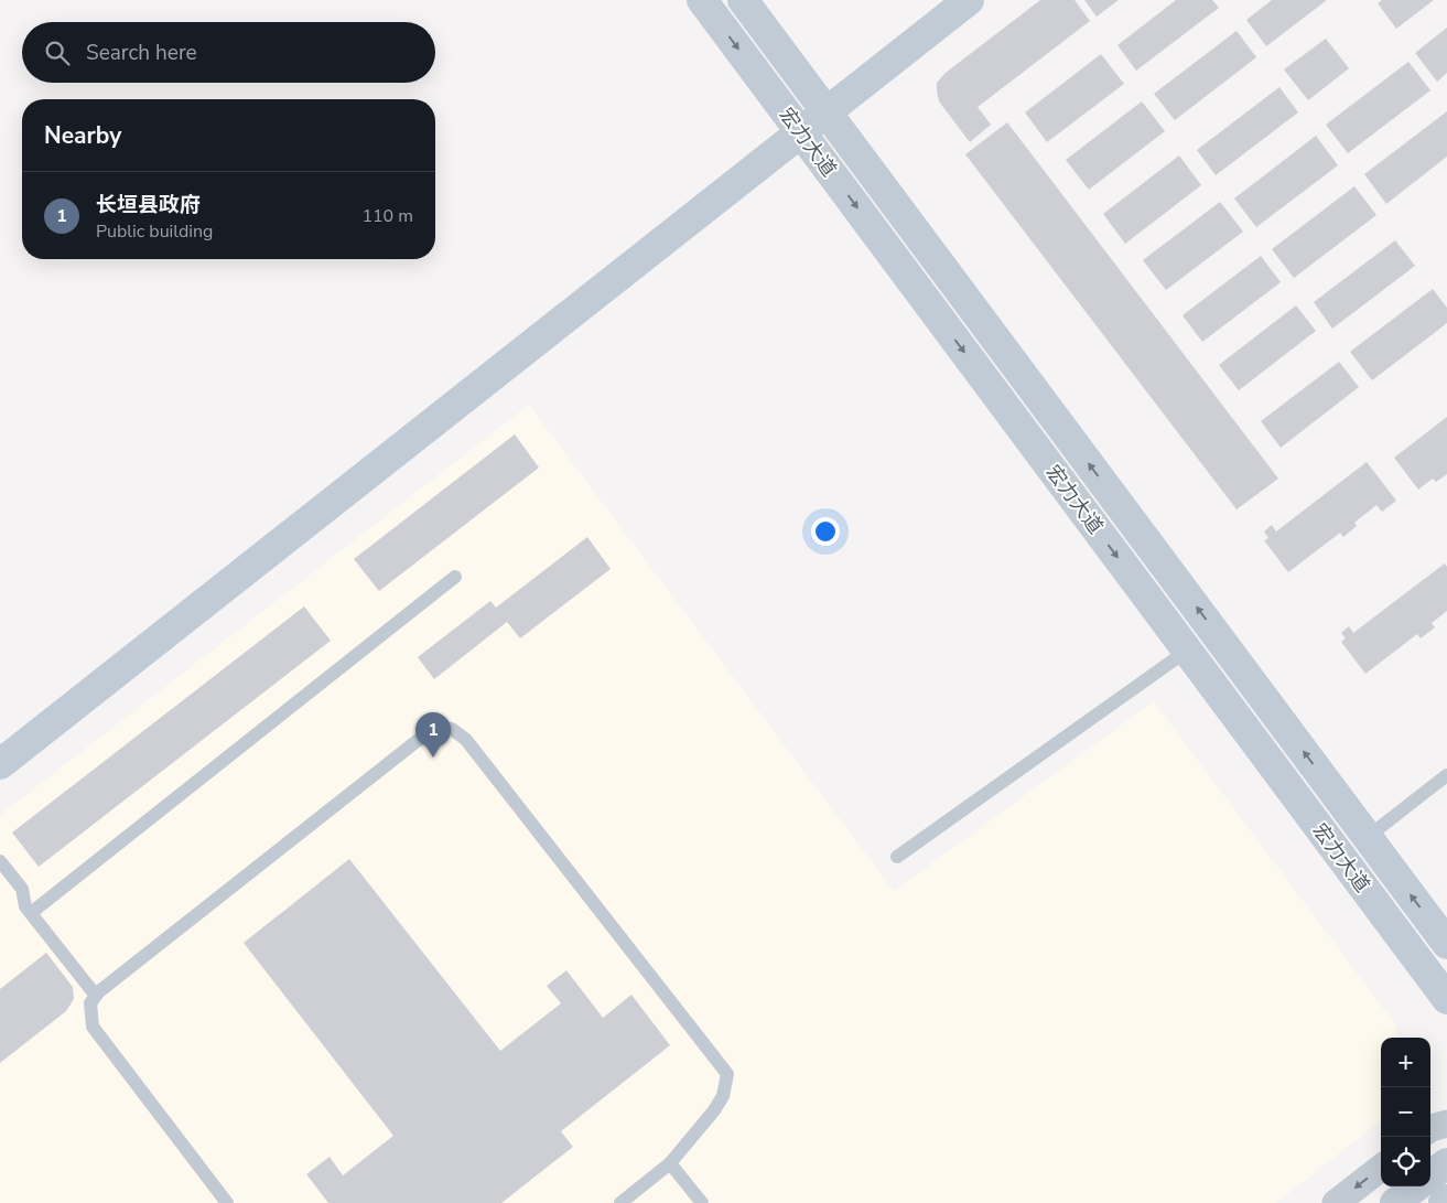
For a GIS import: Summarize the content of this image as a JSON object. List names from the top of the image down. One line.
{"streets":{"main road":["宏力大道"]},"page":{"search":"Search here","heading":"Nearby","list":[{"mark":"1","name":"长垣县政府","note":"Public building","value":"110 m"}],"pins":"1","map_buttons":["+","−"]}}
